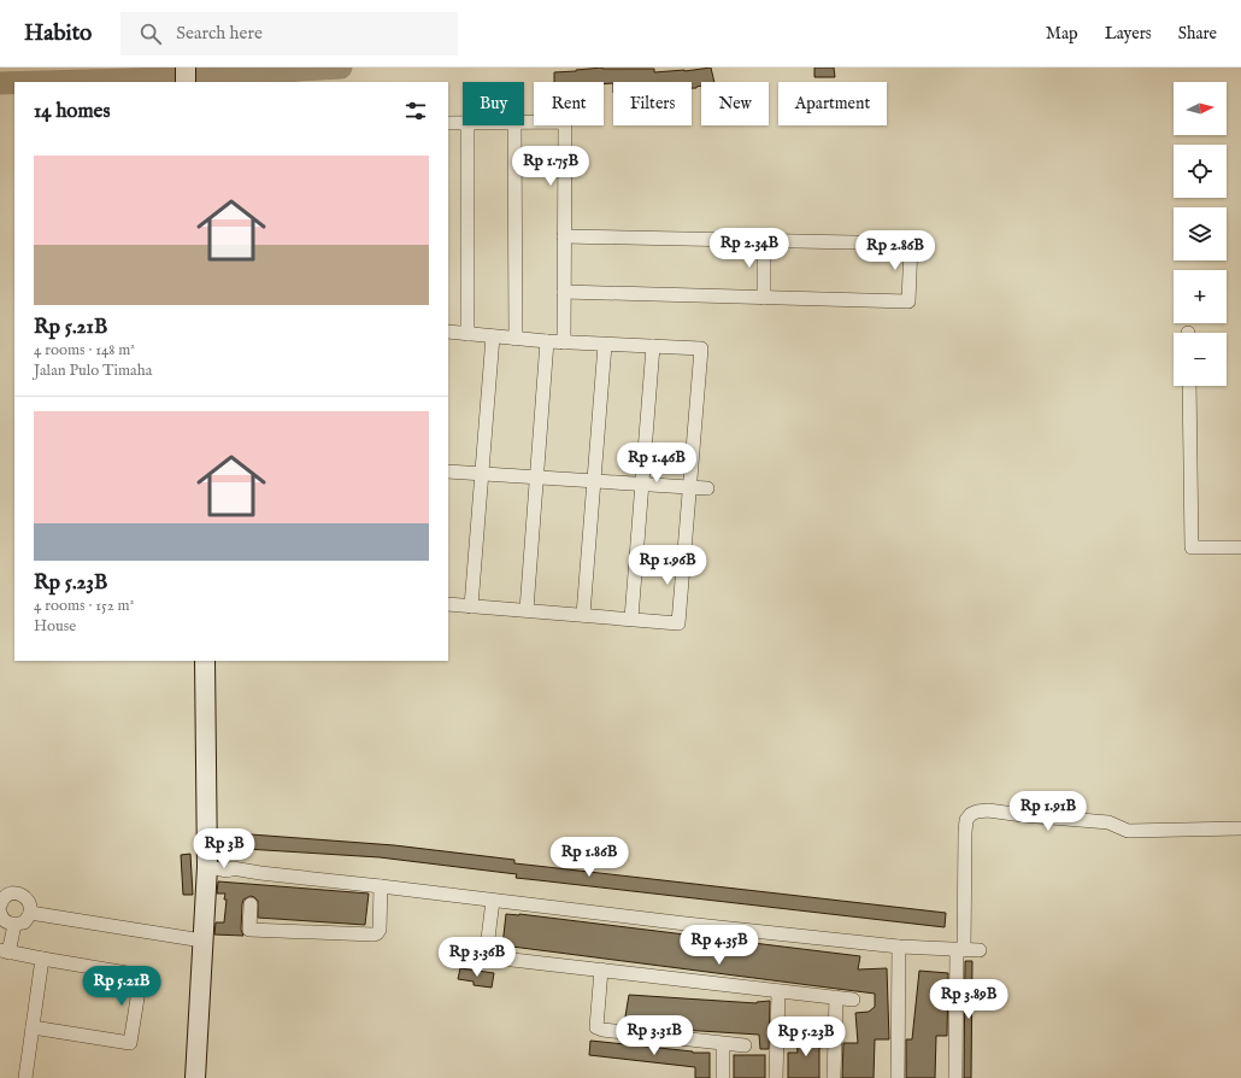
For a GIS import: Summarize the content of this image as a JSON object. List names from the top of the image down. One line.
{"north":"right","page":{"header":"Habito","search":"Search here","nav":["Map","Layers","Share"],"map_buttons":["+","−"],"chip":["Buy","Rent","Filters","New","Apartment"],"heading":"14 homes","list":[{"name":"Rp 5.21B","note":"4 rooms · 148 m² · Jalan Pulo Timaha"},{"name":"Rp 5.23B","note":"4 rooms · 152 m² · House"}],"price":["Rp 1.75B","Rp 2.34B","Rp 2.86B","Rp 1.46B","Rp 1.96B","Rp 1.91B","Rp 3B","Rp 1.86B","Rp 4.35B","Rp 3.36B","Rp 5.21B","Rp 3.89B","Rp 3.31B","Rp 5.23B"]}}
